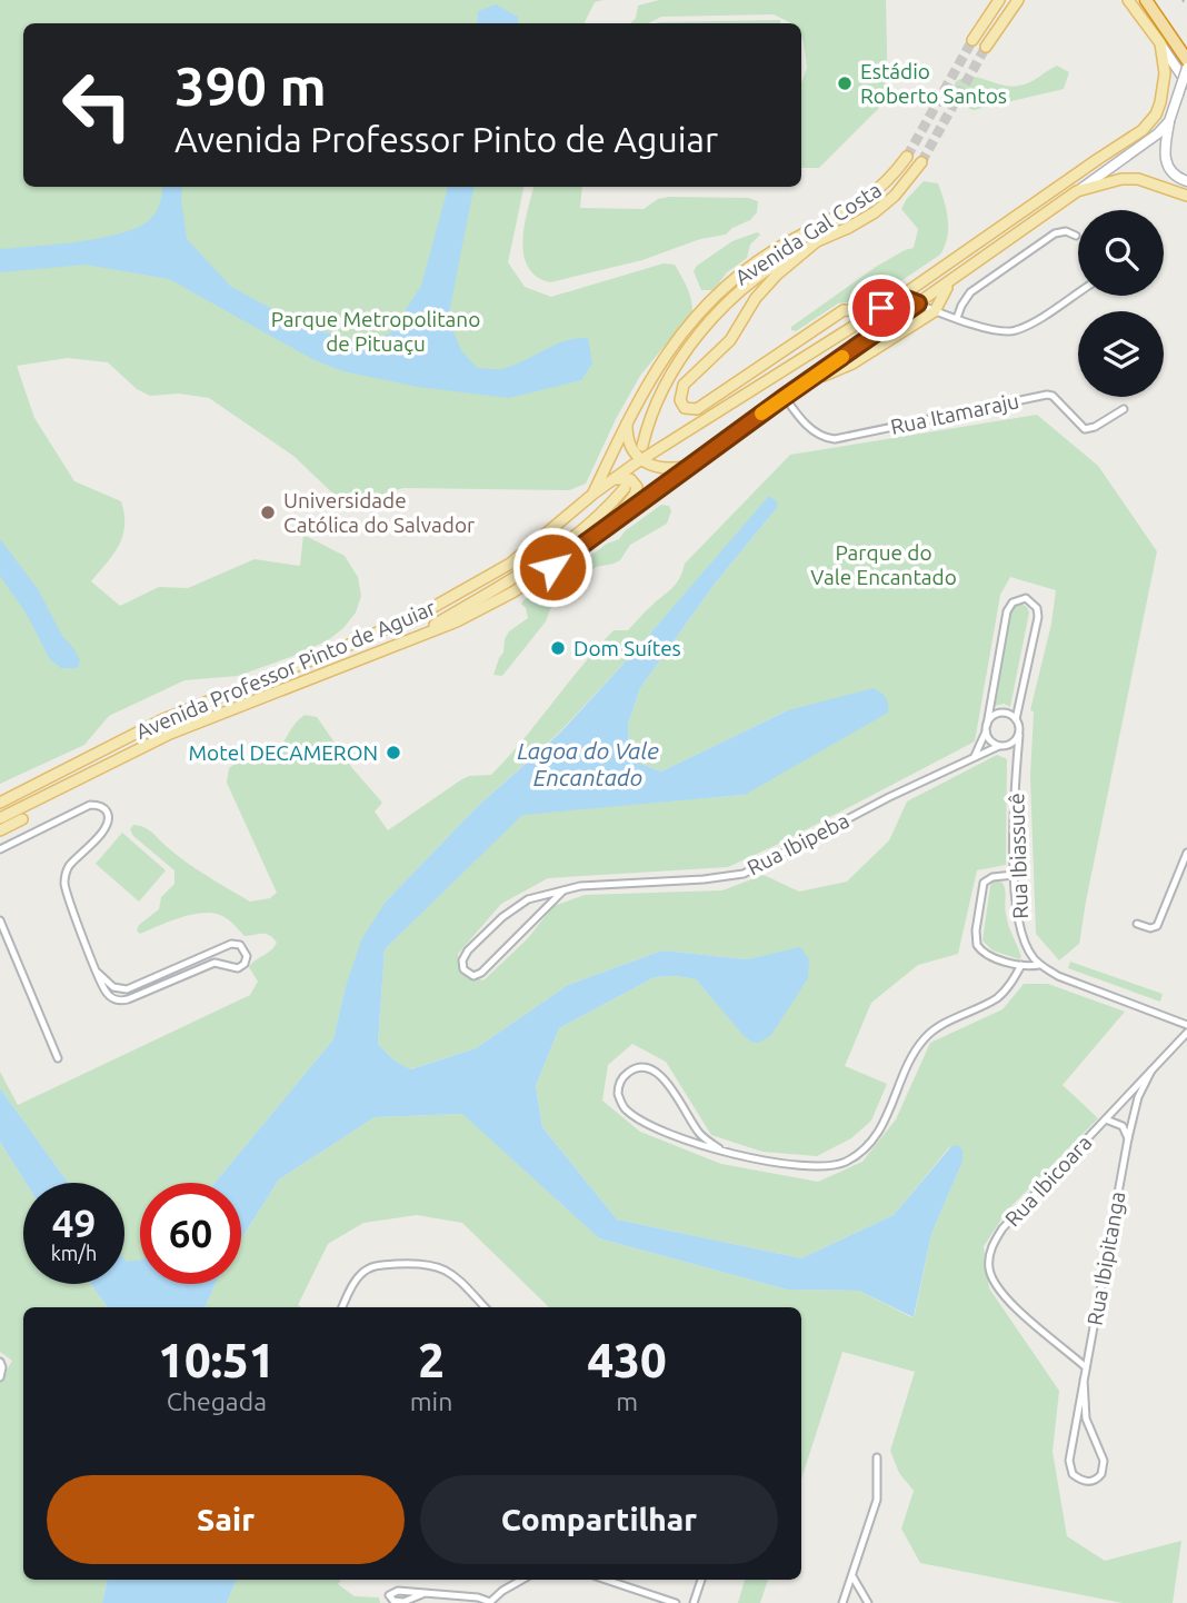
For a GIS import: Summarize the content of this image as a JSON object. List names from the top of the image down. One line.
{"streets":{"main road":["Avenida Gal Costa","Avenida Professor Pinto de Aguiar"],"street":["Rua Itamaraju","Rua Ibipeba","Rua Ibiassucê","Rua Ibicoara","Rua Ibipitanga"]},"crossings":[["Avenida Gal Costa","Avenida Professor Pinto de Aguiar"],["Rua Itamaraju","Avenida Professor Pinto de Aguiar"],["Rua Ibipeba","Rua Ibiassucê"],["Rua Ibicoara","Rua Ibipitanga"]],"water":["Lagoa do Vale Encantado"],"parks":["Parque Metropolitano de Pituaçu","Parque do Vale Encantado"],"places":["Estádio Roberto Santos","Universidade Católica do Salvador","Dom Suítes","Motel DECAMERON"],"page":{"turn":["390 m","Avenida Professor Pinto de Aguiar"],"speed":"49 km/h","limit":"60","eta":["10:51","Chegada","2","min","430","m"],"buttons":["Sair","Compartilhar"]}}
